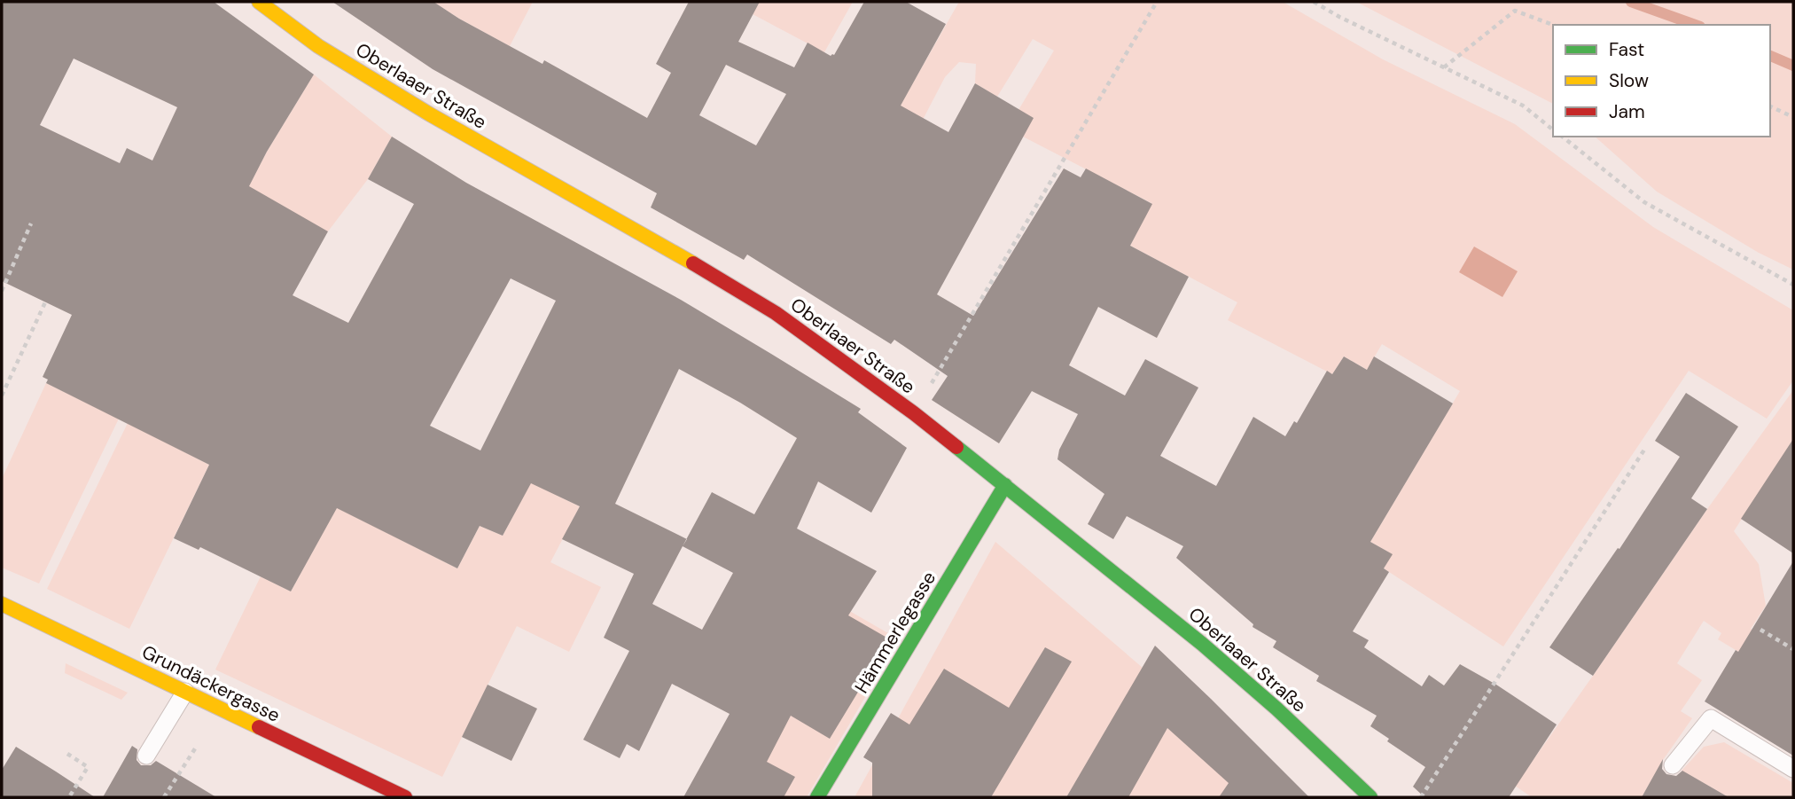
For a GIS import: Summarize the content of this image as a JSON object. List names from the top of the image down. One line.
{"streets":{"main road":["Oberlaaer Straße","Hämmerlegasse","Grundäckergasse"]},"crossings":[["Oberlaaer Straße","Hämmerlegasse"]],"legend":["Fast","Slow","Jam"]}
